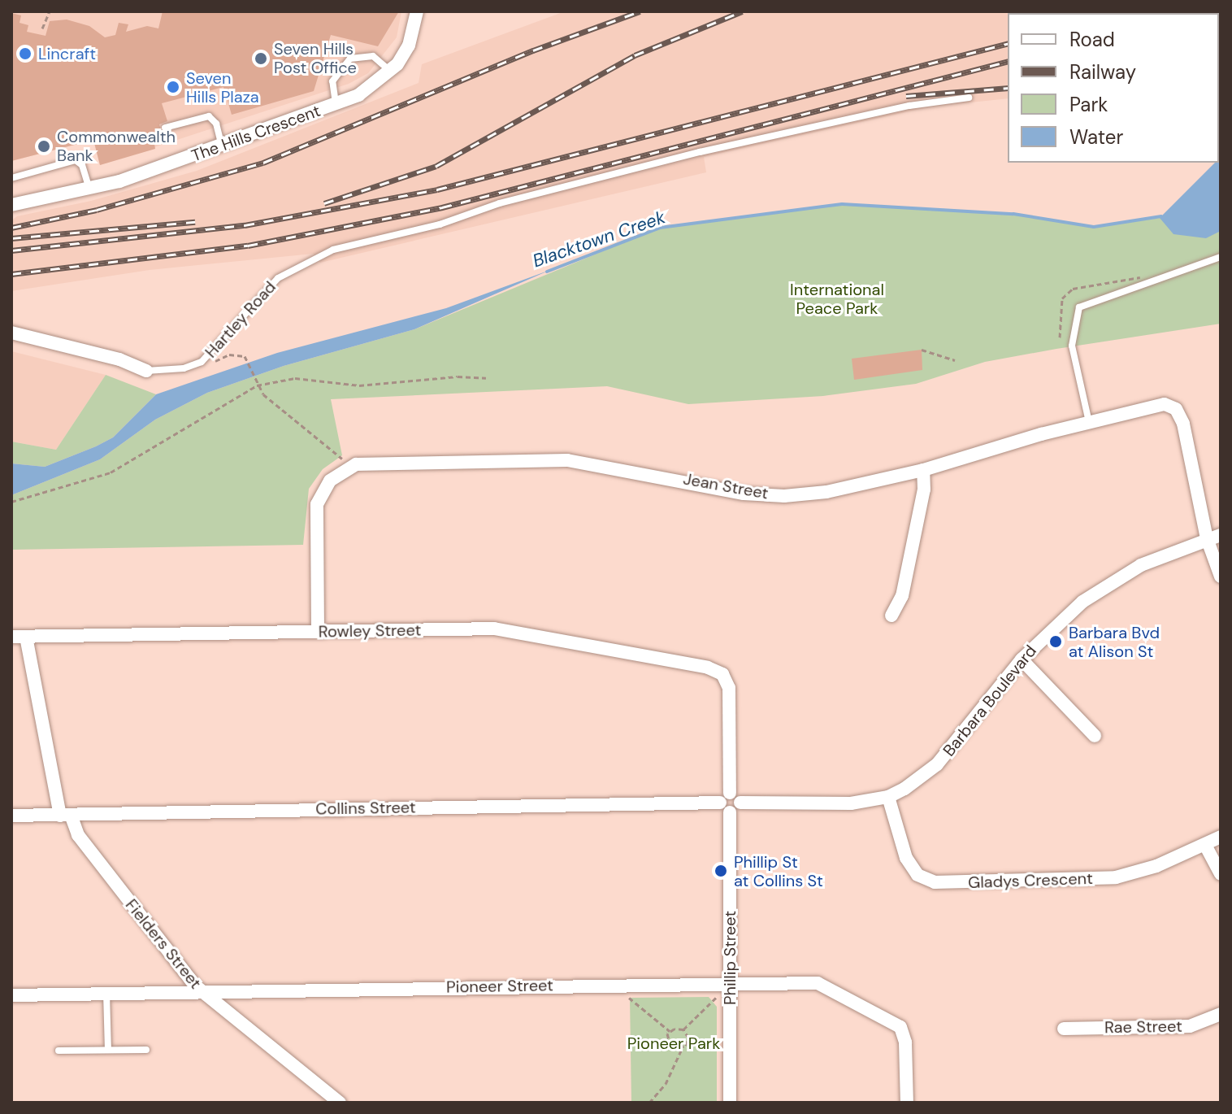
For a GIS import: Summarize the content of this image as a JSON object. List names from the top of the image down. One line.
{"streets":{"street":["The Hills Crescent","Hartley Road","Jean Street","Rowley Street","Barbara Boulevard","Collins Street","Gladys Crescent","Fielders Street","Phillip Street","Pioneer Street","Rae Street"]},"crossings":[["Jean Street","Barbara Boulevard"],["Rowley Street","Fielders Street"],["Rowley Street","Phillip Street"],["Barbara Boulevard","Collins Street"],["Barbara Boulevard","Gladys Crescent"],["Barbara Boulevard","Phillip Street"],["Collins Street","Fielders Street"],["Collins Street","Phillip Street"],["Fielders Street","Pioneer Street"],["Phillip Street","Pioneer Street"]],"water":["Blacktown Creek"],"parks":["International Peace Park","Pioneer Park"],"places":["Lincraft","Seven Hills Post Office","Seven Hills Plaza","Commonwealth Bank","Barbara Bvd at Alison St","Phillip St at Collins St"],"legend":["Road","Railway","Park","Water"]}
